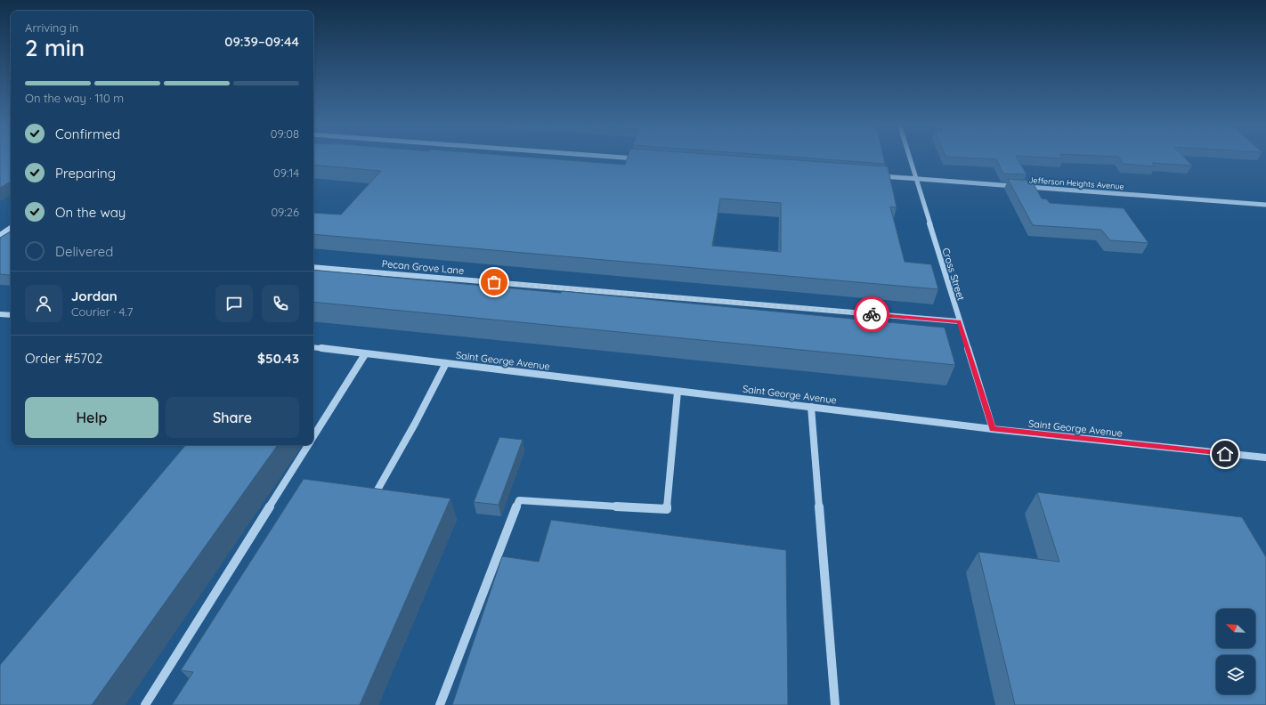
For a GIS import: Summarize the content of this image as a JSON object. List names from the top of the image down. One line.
{"streets":{"street":["Jefferson Heights Avenue","Pecan Grove Lane","Cross Street","Saint George Avenue"]},"crossings":[["Jefferson Heights Avenue","Cross Street"],["Pecan Grove Lane","Cross Street"],["Cross Street","Saint George Avenue"]],"north":"top left","page":{"heading":["2 min","Arriving in","09:39–09:44"],"panel":["Jordan","Courier · 4.7","Order #5702","$50.43"],"bar":"On the way · 110 m","list":[["Confirmed","09:08"],["Preparing","09:14"],["On the way","09:26"],"Delivered"],"buttons":["Help","Share"]}}
